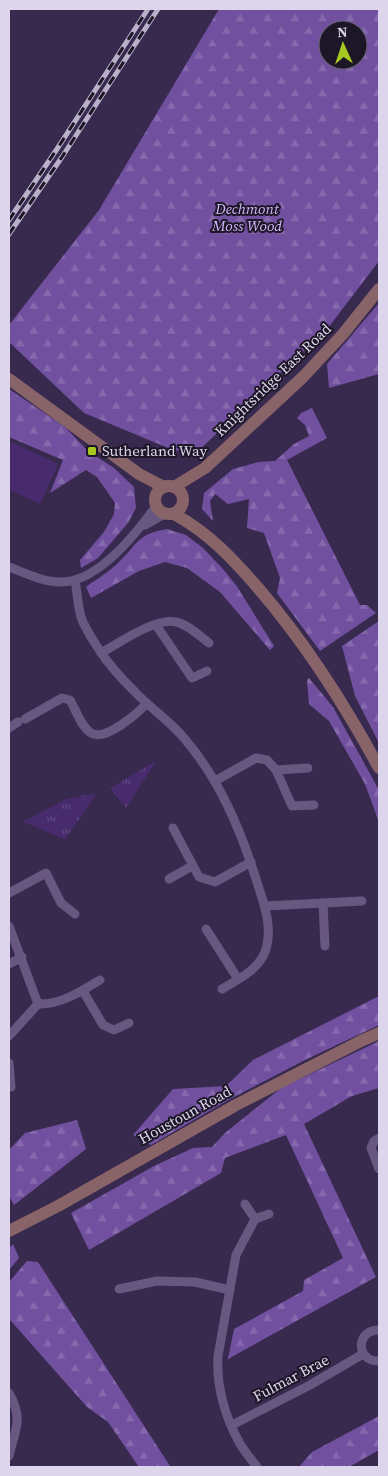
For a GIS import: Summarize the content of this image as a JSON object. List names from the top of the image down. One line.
{"streets":{"street":["Knightsridge East Road","Houstoun Road","Fulmar Brae"]},"parks":["Dechmont Moss Wood"],"places":{"transit":["Sutherland Way"]},"north":"top"}
